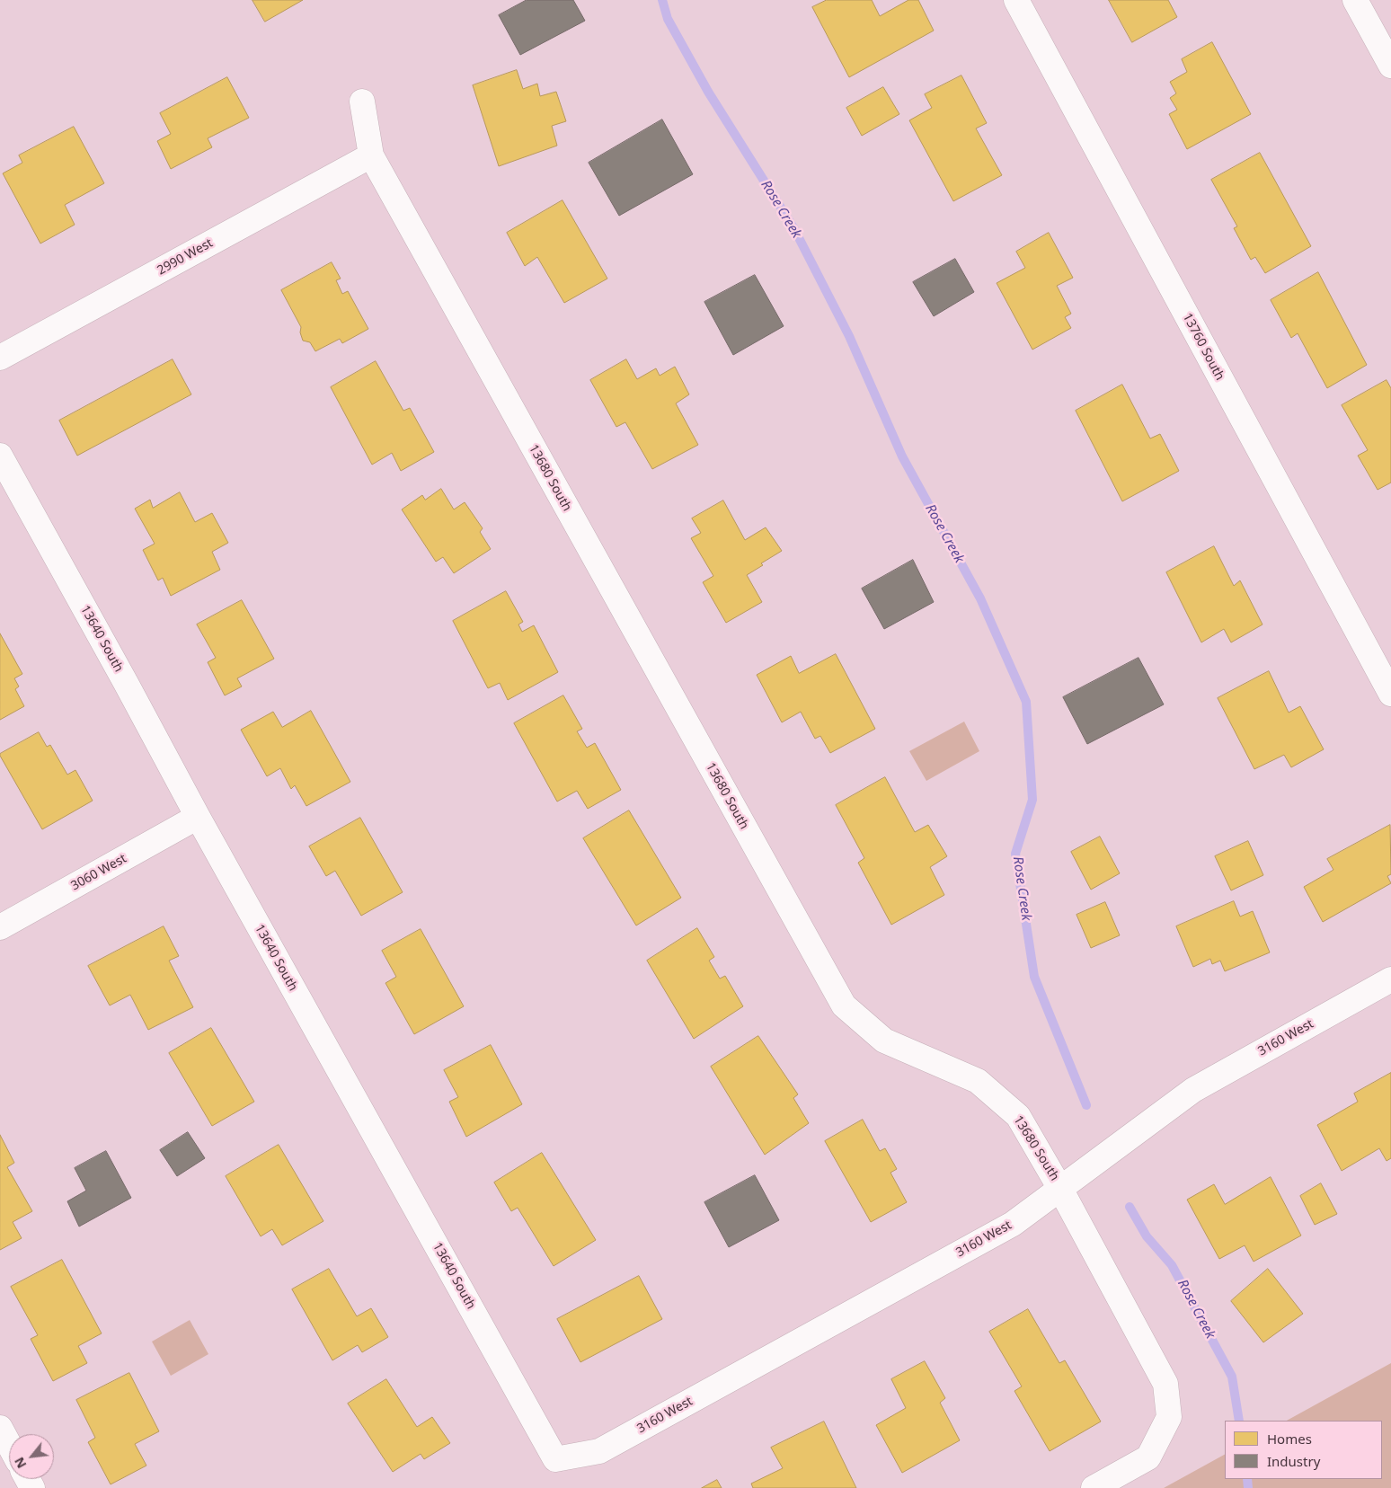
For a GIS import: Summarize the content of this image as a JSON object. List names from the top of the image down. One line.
{"streets":{"main road":["2990 West","13760 South","13680 South","13640 South","3060 West","3160 West"]},"crossings":[["2990 West","13680 South"],["13680 South","3160 West"],["13640 South","3060 West"],["13640 South","3160 West"]],"water":["Rose Creek"],"legend":["Homes","Industry"],"north":"bottom left"}
